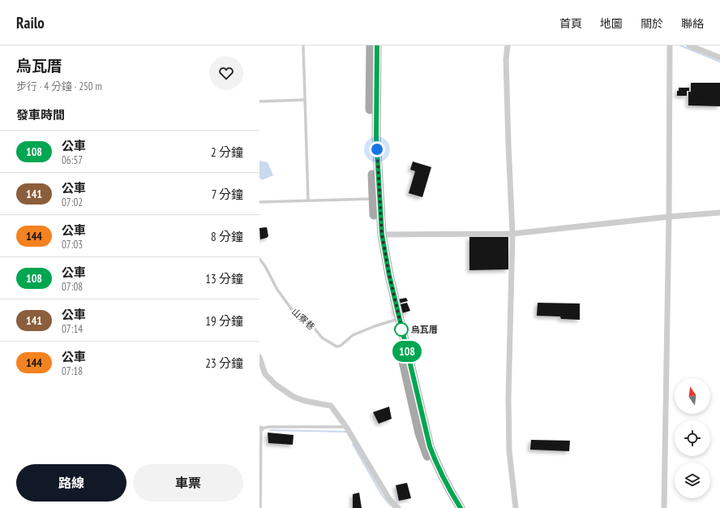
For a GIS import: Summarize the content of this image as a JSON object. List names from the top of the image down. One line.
{"streets":{"lane":["山寮巷"]},"places":["烏瓦厝"],"lines":["bus line 108"],"north":"top","page":{"header":"Railo","nav":["首頁","地圖","關於","聯絡"],"heading":[["烏瓦厝","步行 · 4 分鐘 · 250 m"],"發車時間"],"on_map":"108","list":[{"mark":"108","name":"公車","note":"06:57","value":"2 分鐘"},{"mark":"141","name":"公車","note":"07:02","value":"7 分鐘"},{"mark":"144","name":"公車","note":"07:03","value":"8 分鐘"},{"mark":"108","name":"公車","note":"07:08","value":"13 分鐘"},{"mark":"141","name":"公車","note":"07:14","value":"19 分鐘"},{"mark":"144","name":"公車","note":"07:18","value":"23 分鐘"}],"buttons":["路線","車票"]}}
